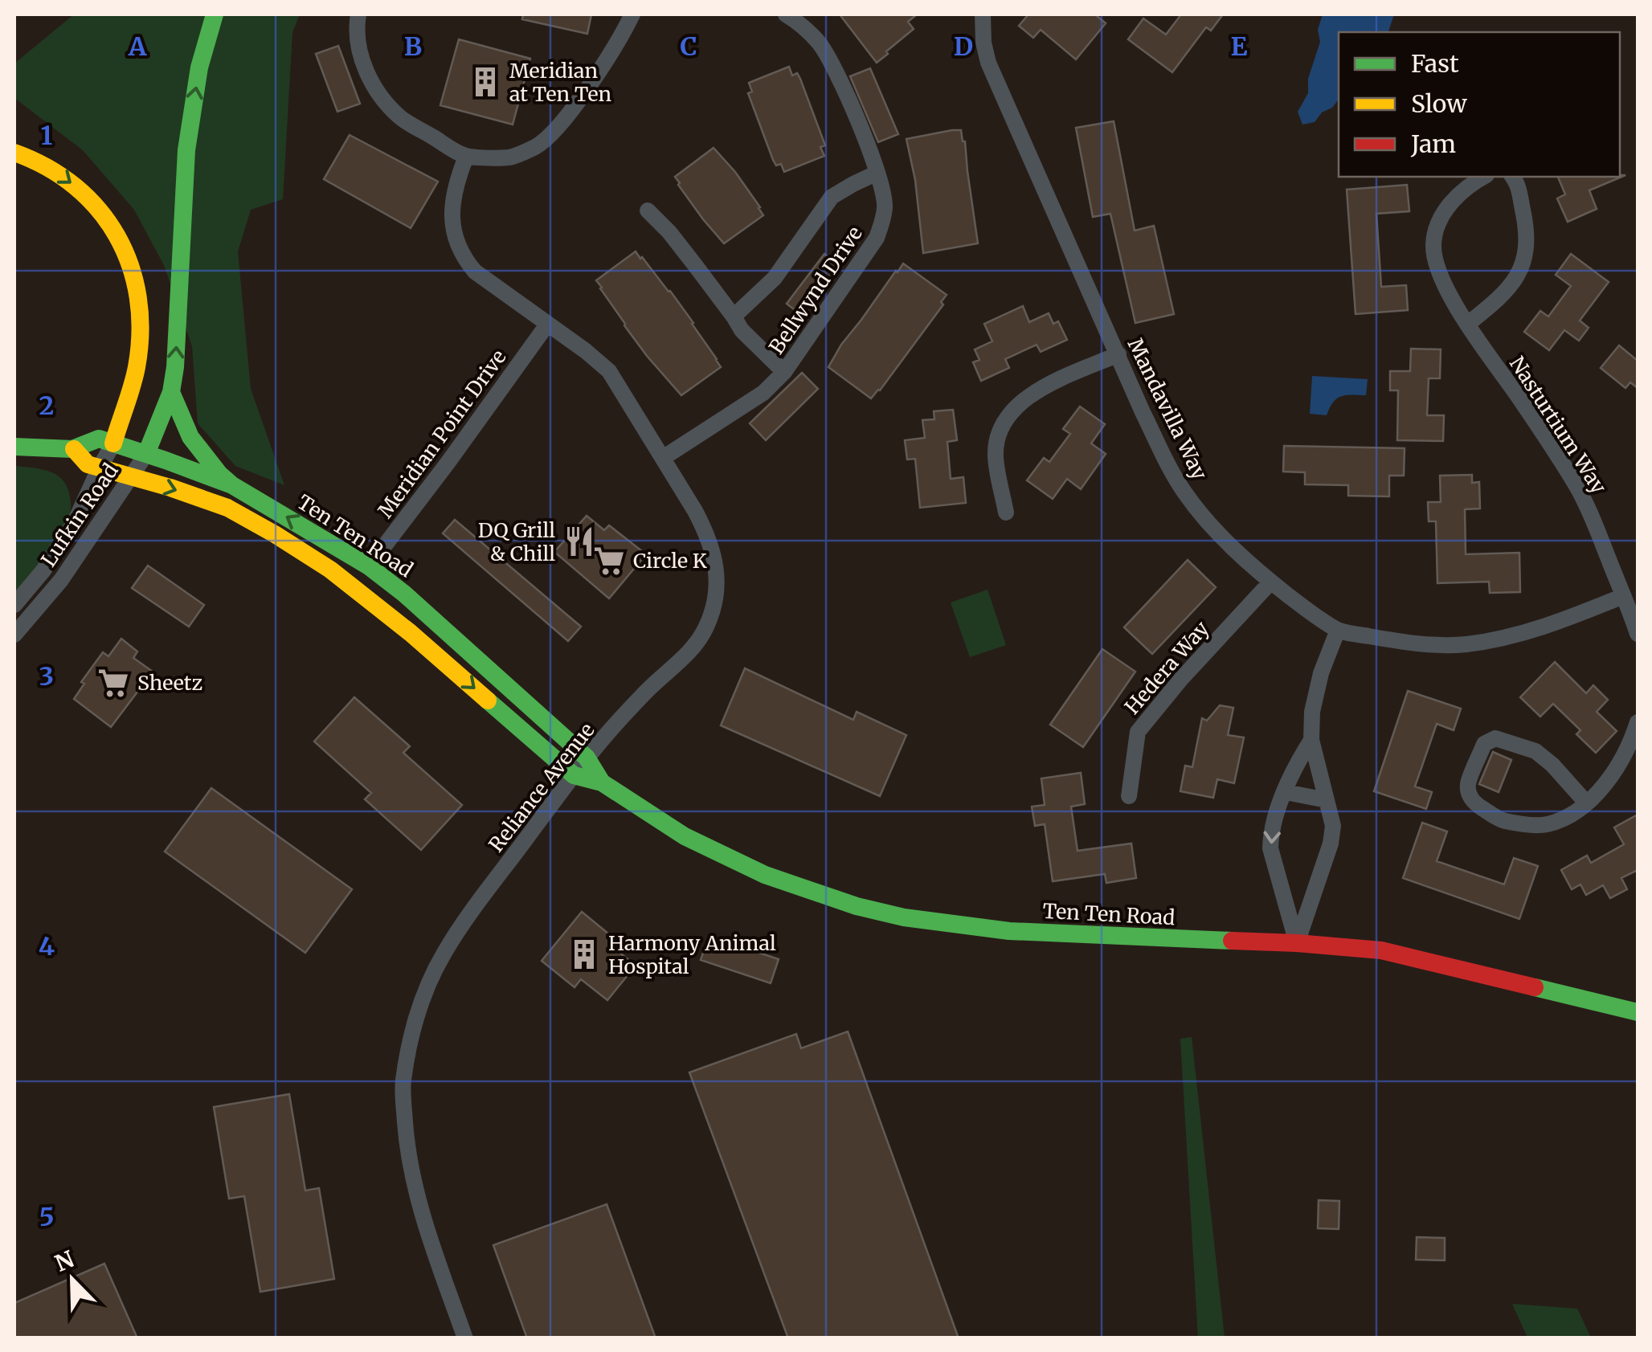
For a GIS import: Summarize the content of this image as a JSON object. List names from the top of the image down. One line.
{"streets":{"main road":["Ten Ten Road"],"street":["Bellwynd Drive","Mandavilla Way","Nasturtium Way","Meridian Point Drive","Lufkin Road","Hedera Way","Reliance Avenue"]},"crossings":[["Bellwynd Drive","Reliance Avenue"],["Mandavilla Way","Nasturtium Way"],["Mandavilla Way","Hedera Way"],["Meridian Point Drive","Ten Ten Road"],["Meridian Point Drive","Reliance Avenue"],["Lufkin Road","Ten Ten Road"],["Ten Ten Road","Reliance Avenue"]],"places":{"building":["Meridian at Ten Ten","Harmony Animal Hospital"],"restaurant":["DQ Grill & Chill"],"supermarket":["Circle K","Sheetz"]},"legend":["Fast","Slow","Jam"],"north":"top left","grid":{"columns":["A","B","C","D","E"],"rows":["1","2","3","4","5"]}}
